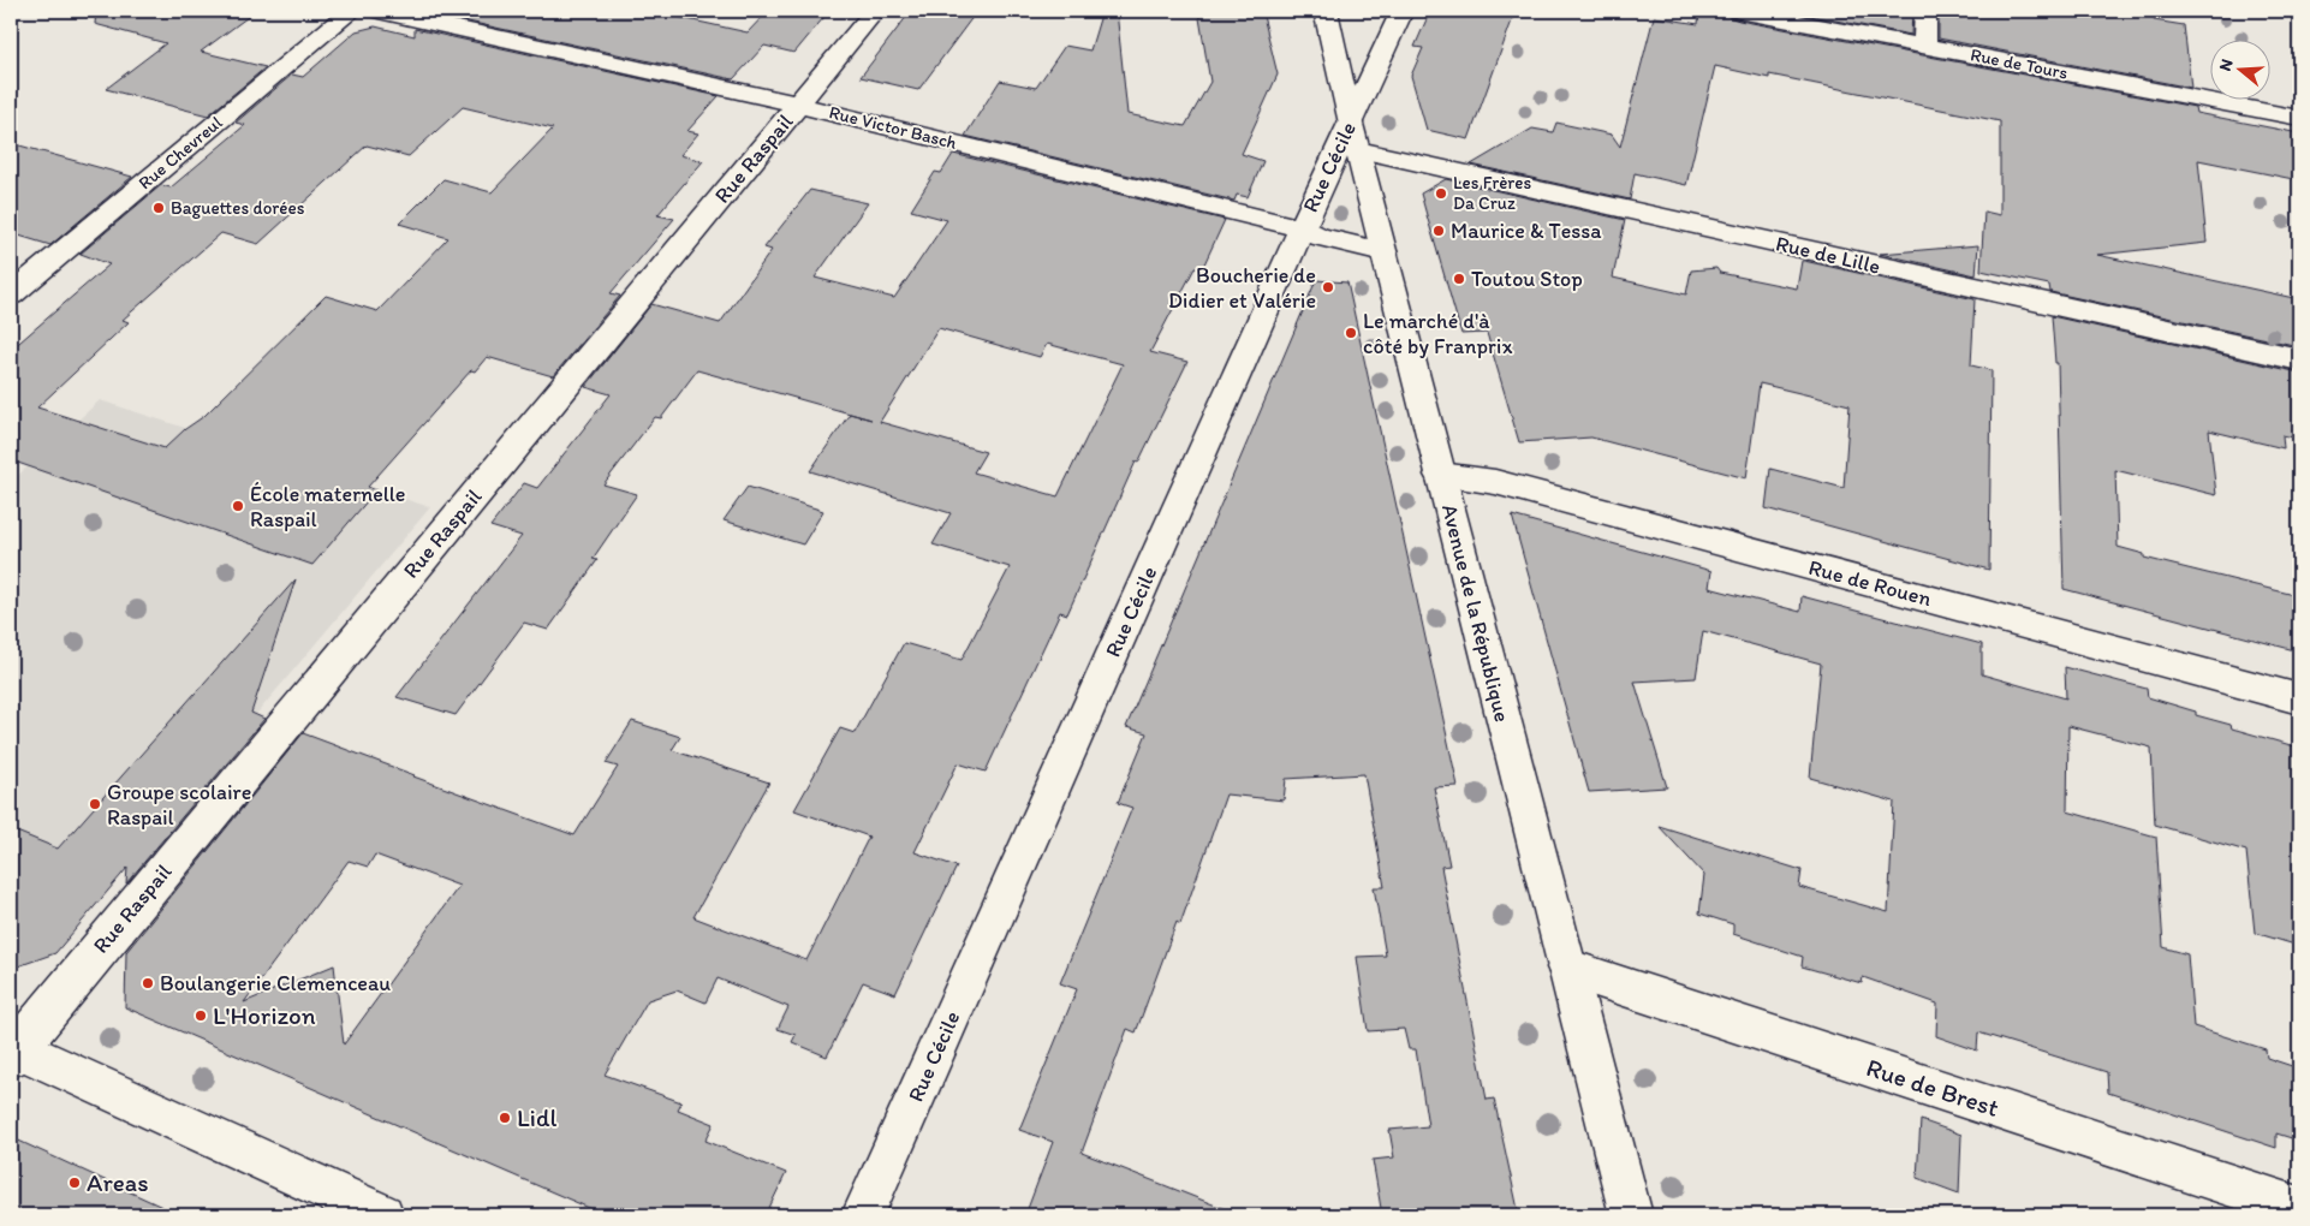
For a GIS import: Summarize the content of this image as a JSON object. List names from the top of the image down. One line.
{"streets":{"street":["Rue de Tours","Rue Victor Basch","Rue Chevreul","Rue Raspail","Rue Cécile","Rue de Lille","Rue de Rouen","Avenue de la République","Rue de Brest"]},"crossings":[["Rue Victor Basch","Rue Raspail"],["Rue Victor Basch","Rue Cécile"],["Rue Victor Basch","Avenue de la République"],["Rue Cécile","Rue de Lille"],["Rue Cécile","Avenue de la République"],["Rue de Lille","Avenue de la République"],["Rue de Rouen","Avenue de la République"],["Avenue de la République","Rue de Brest"]],"places":["Les Frères Da Cruz","Baguettes dorées","Maurice & Tessa","Toutou Stop","Boucherie de Didier et Valérie","Le marché d'à côté by Franprix","École maternelle Raspail","Groupe scolaire Raspail","Boulangerie Clemenceau","L'Horizon","Lidl","Areas"],"north":"left"}
